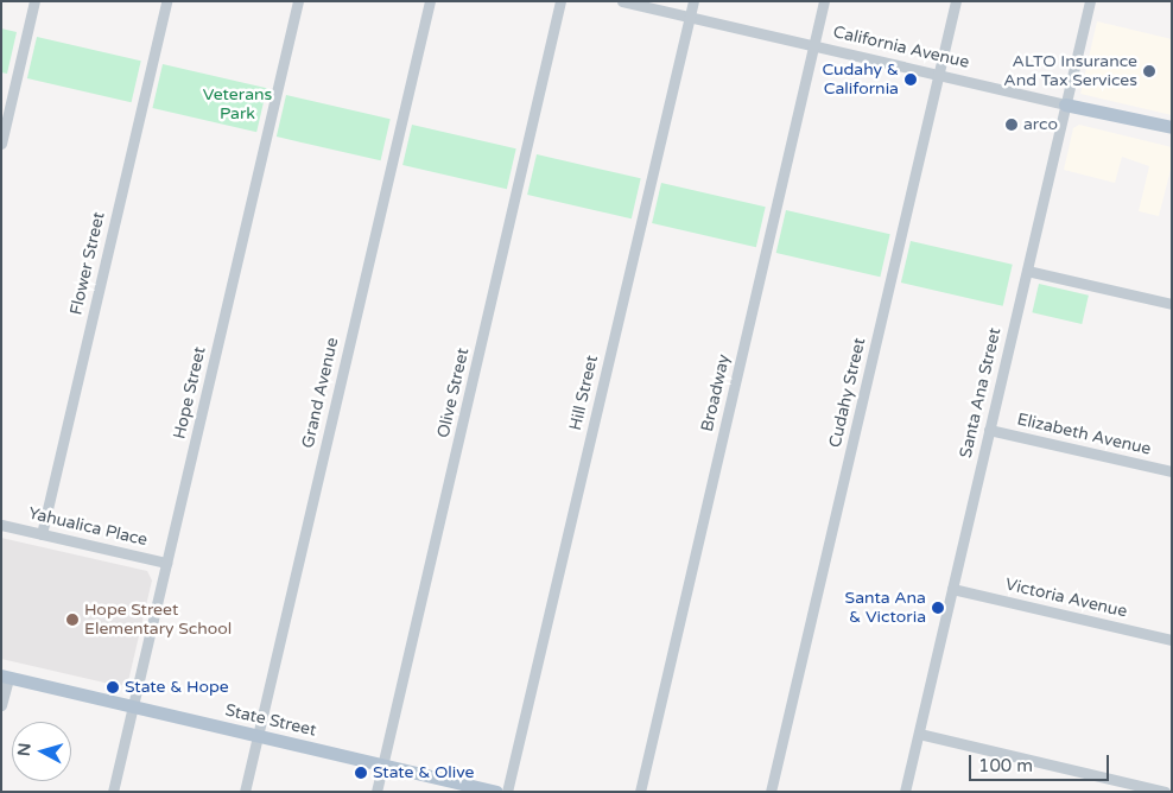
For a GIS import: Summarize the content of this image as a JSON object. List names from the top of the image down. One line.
{"streets":{"main road":["California Avenue","State Street"],"street":["Flower Street","Hope Street","Grand Avenue","Olive Street","Hill Street","Broadway","Cudahy Street","Santa Ana Street","Elizabeth Avenue","Yahualica Place","Victoria Avenue"]},"crossings":[["California Avenue","Hill Street"],["California Avenue","Broadway"],["California Avenue","Cudahy Street"],["California Avenue","Santa Ana Street"],["Flower Street","Yahualica Place"],["Hope Street","Yahualica Place"],["Hope Street","State Street"],["Grand Avenue","State Street"],["Olive Street","State Street"],["Santa Ana Street","Elizabeth Avenue"],["Santa Ana Street","Victoria Avenue"]],"parks":["Veterans Park"],"places":["ALTO Insurance And Tax Services","Cudahy & California","arco","Santa Ana & Victoria","Hope Street Elementary School","State & Hope","State & Olive"],"scale_bar":"100 m","north":"left"}
